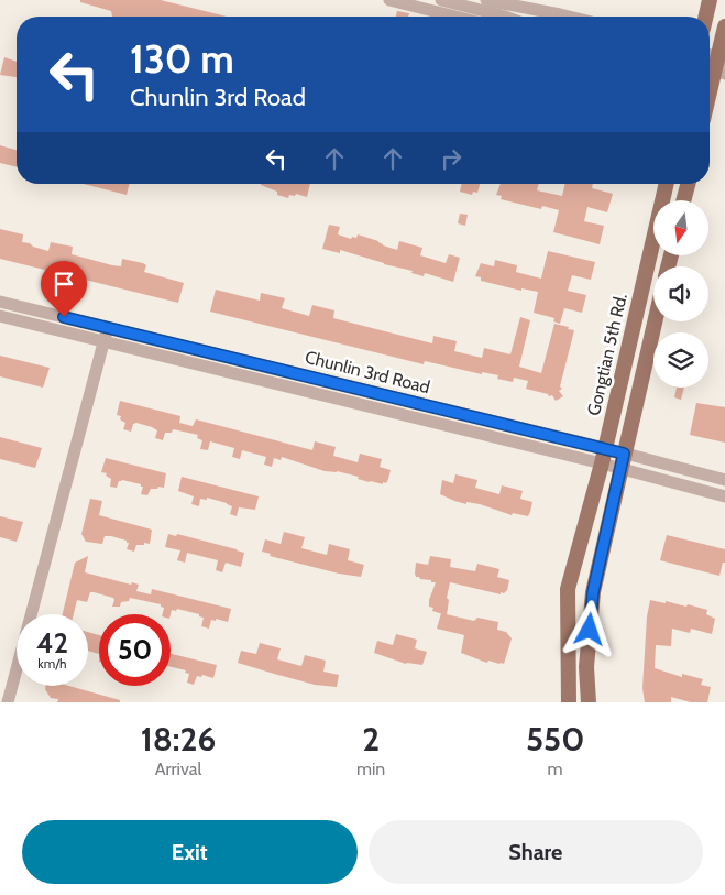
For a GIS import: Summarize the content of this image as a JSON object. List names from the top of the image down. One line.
{"streets":{"main road":["Gongtian 5th Rd."],"street":["Chunlin 3rd Road"]},"crossings":[["Gongtian 5th Rd.","Chunlin 3rd Road"]],"north":"bottom","page":{"turn":["130 m","Chunlin 3rd Road"],"speed":"42 km/h","limit":"50","eta":["18:26","Arrival","2","min","550","m"],"buttons":["Exit","Share"]}}
